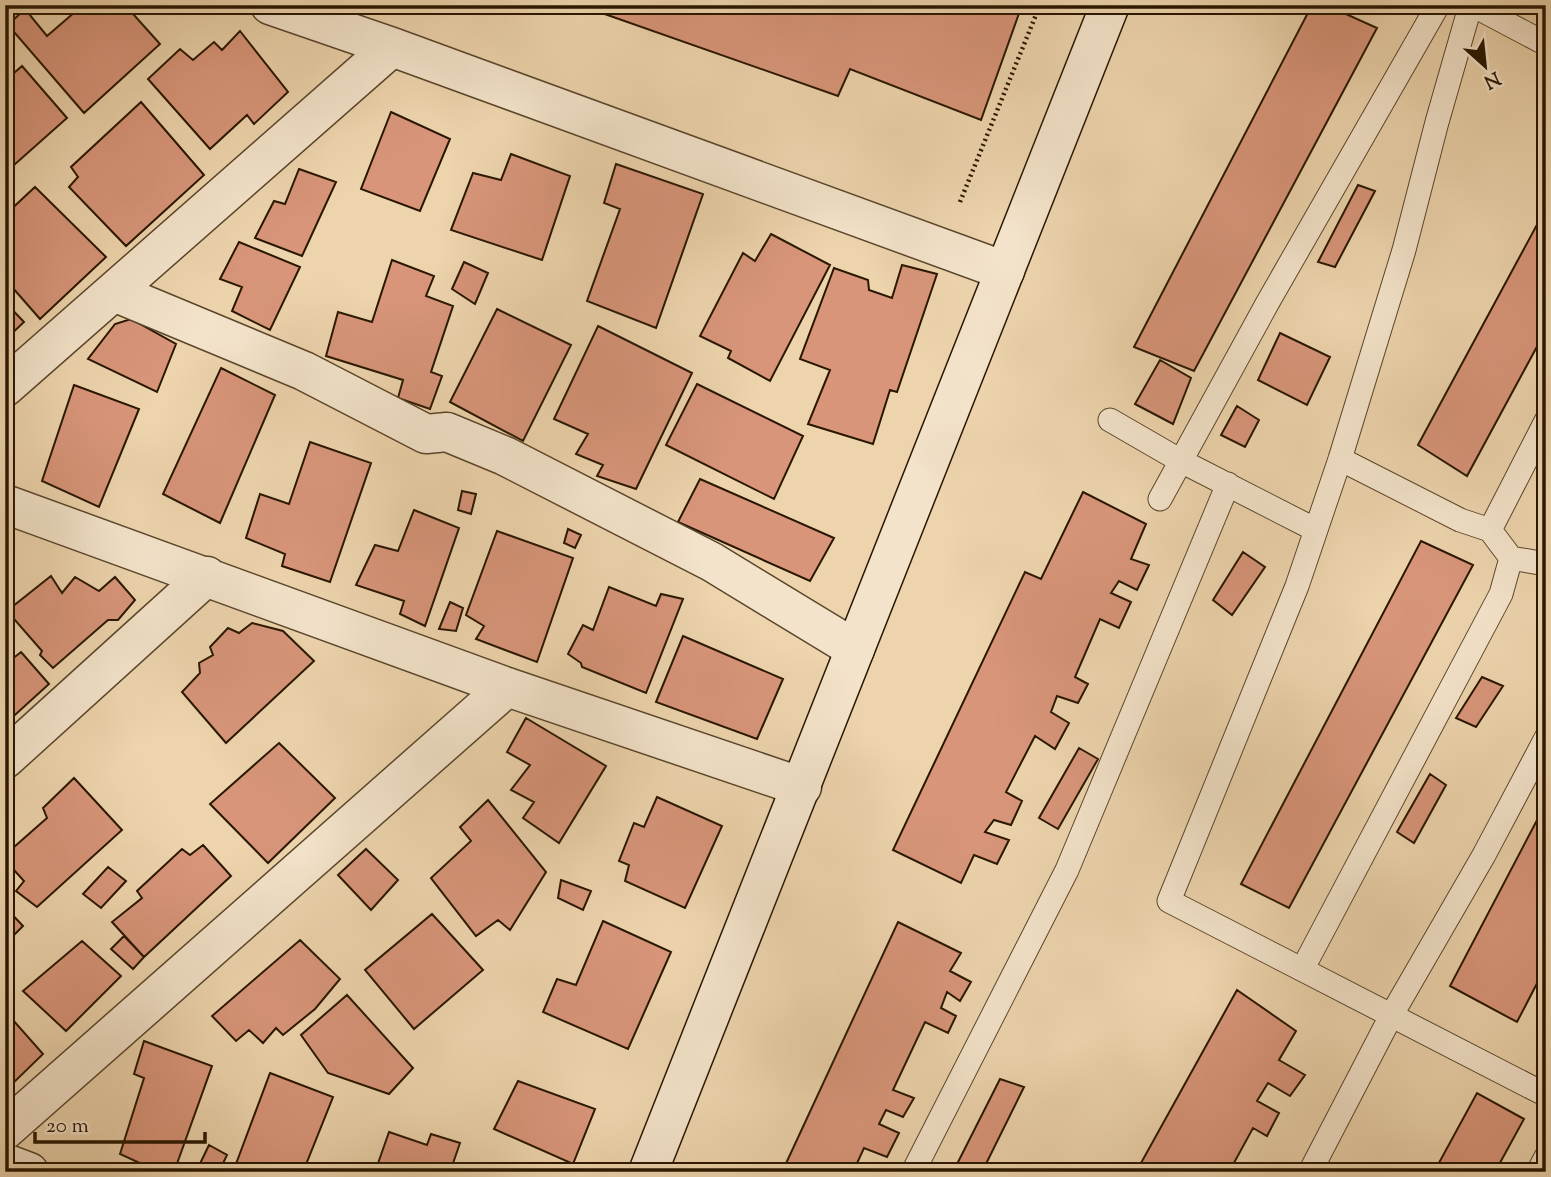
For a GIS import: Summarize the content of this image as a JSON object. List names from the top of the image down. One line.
{"scale_bar":"20 m","north":"bottom right"}
